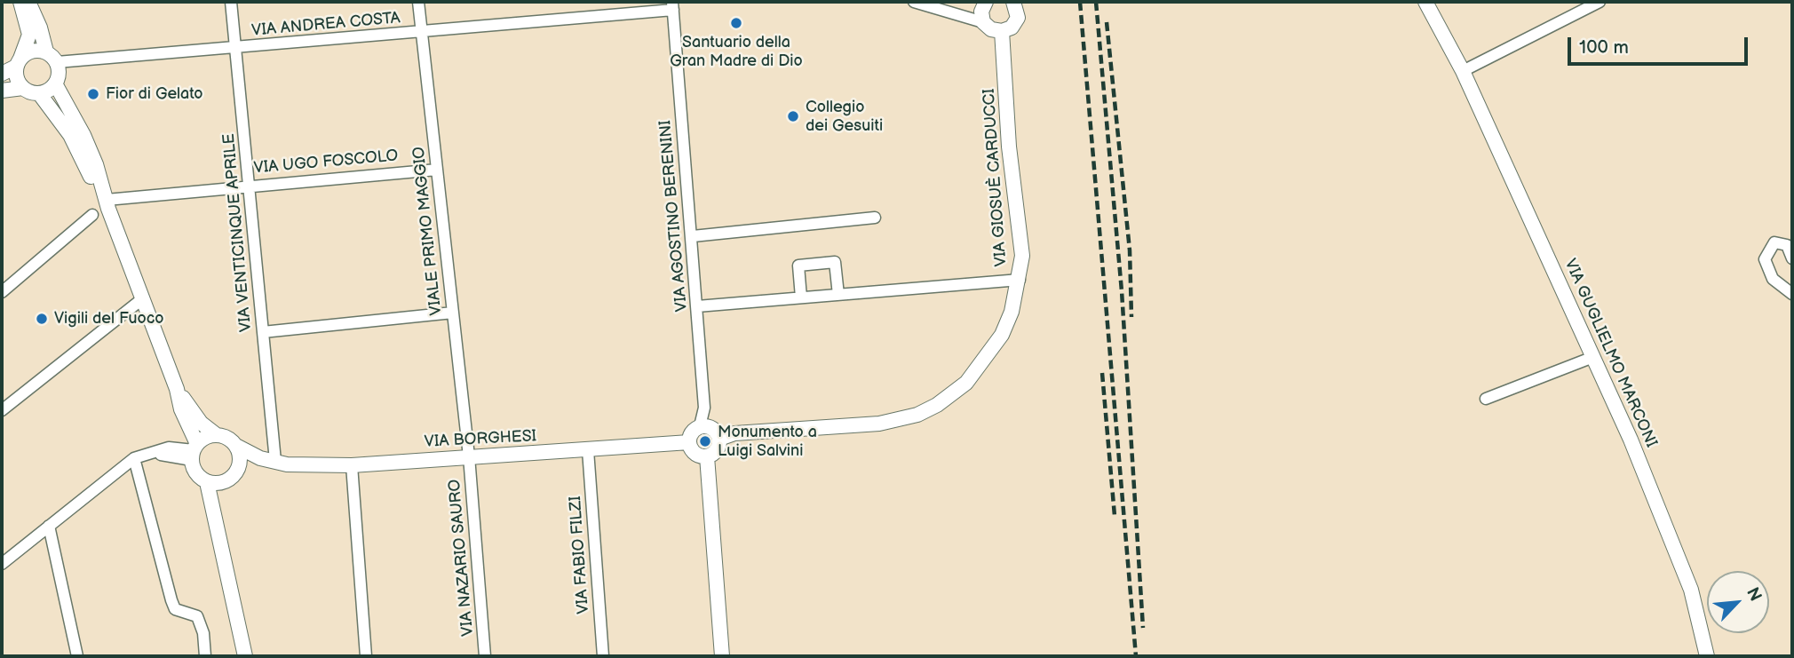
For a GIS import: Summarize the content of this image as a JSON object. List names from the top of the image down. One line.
{"streets":{"street":["VIA ANDREA COSTA","VIA UGO FOSCOLO","VIA GIOSUÈ CARDUCCI","VIA AGOSTINO BERENINI","VIALE PRIMO MAGGIO","VIA VENTICINQUE APRILE","VIA GUGLIELMO MARCONI","VIA BORGHESI","VIA FABIO FILZI","VIA NAZARIO SAURO"]},"crossings":[["VIA ANDREA COSTA","VIA AGOSTINO BERENINI"],["VIA ANDREA COSTA","VIALE PRIMO MAGGIO"],["VIA ANDREA COSTA","VIA VENTICINQUE APRILE"],["VIA UGO FOSCOLO","VIALE PRIMO MAGGIO"],["VIA UGO FOSCOLO","VIA VENTICINQUE APRILE"],["VIA GIOSUÈ CARDUCCI","VIA AGOSTINO BERENINI"],["VIA GIOSUÈ CARDUCCI","VIA BORGHESI"],["VIA AGOSTINO BERENINI","VIA BORGHESI"],["VIALE PRIMO MAGGIO","VIA BORGHESI"],["VIALE PRIMO MAGGIO","VIA NAZARIO SAURO"],["VIA VENTICINQUE APRILE","VIA BORGHESI"],["VIA BORGHESI","VIA FABIO FILZI"],["VIA BORGHESI","VIA NAZARIO SAURO"]],"places":["Santuario della Gran Madre di Dio","Fior di Gelato","Collegio dei Gesuiti","Vigili del Fuoco","Monumento a Luigi Salvini"],"scale_bar":"100 m","north":"top right"}
